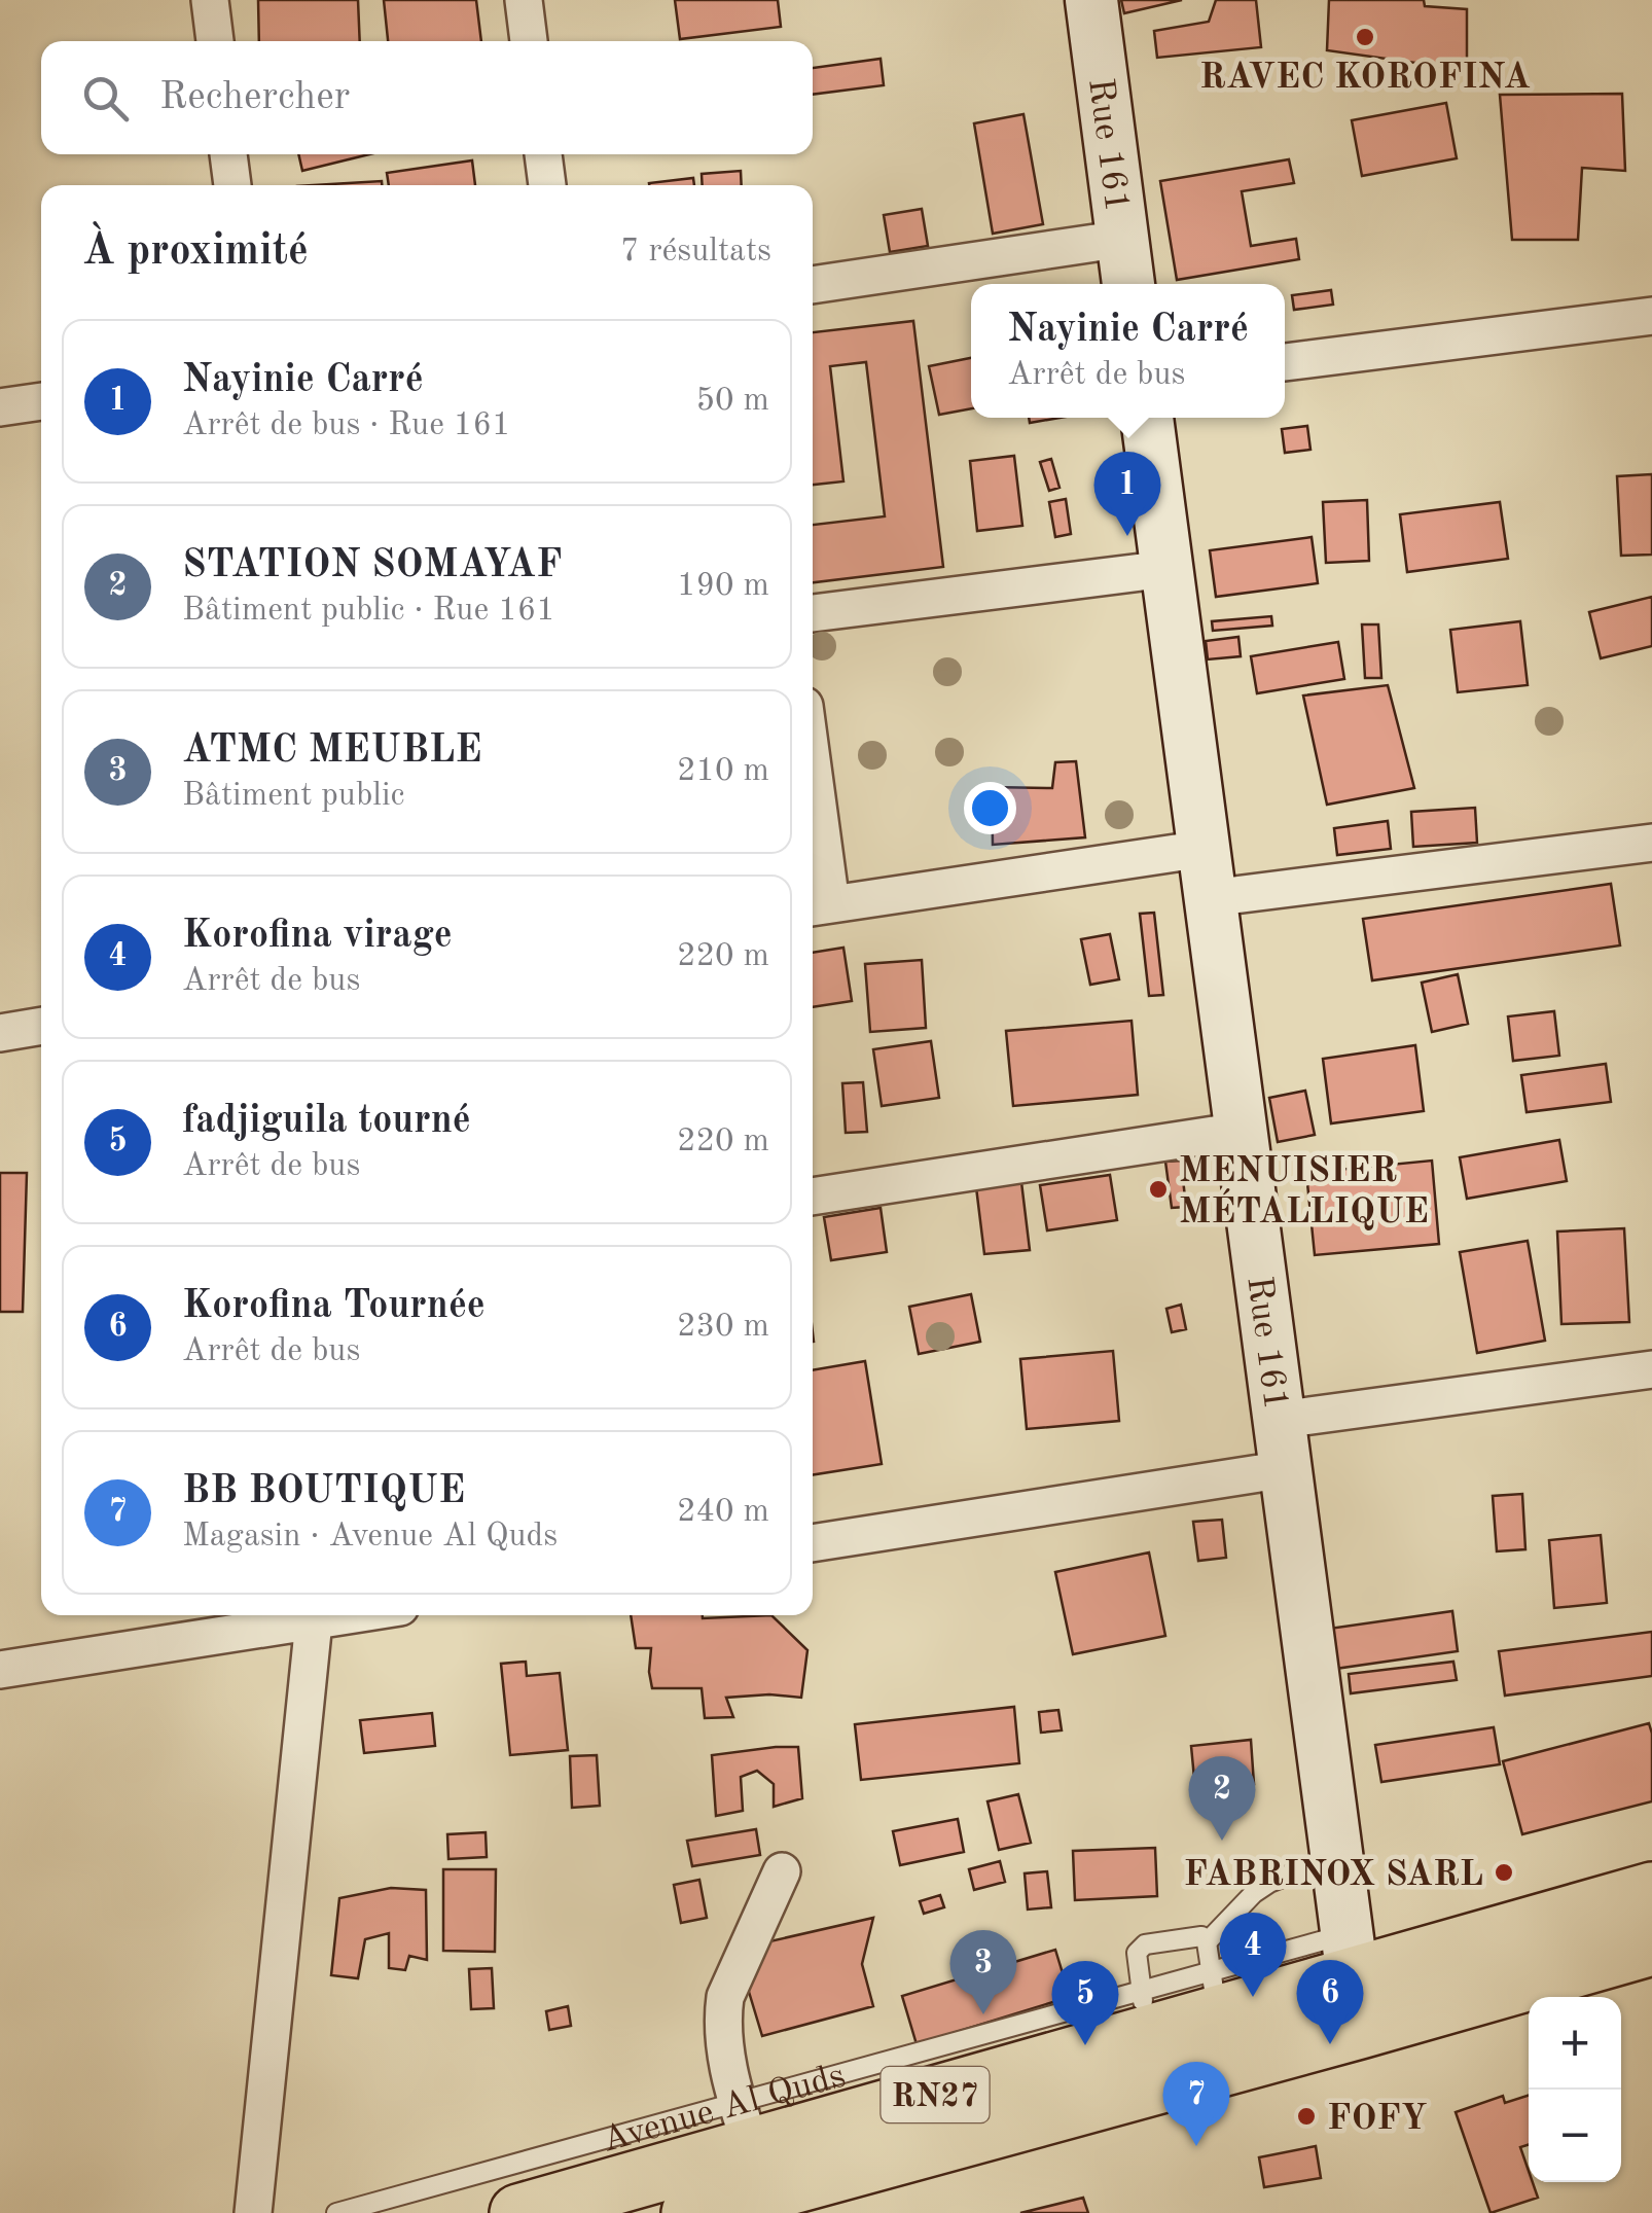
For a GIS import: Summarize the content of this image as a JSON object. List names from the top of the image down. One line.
{"streets":{"main road":["RN27","Avenue Al Quds"],"street":["Rue 161"]},"crossings":[["Rue 161","Avenue Al Quds"]],"places":["RAVEC KOROFINA","MENUISIER MÉTALLIQUE","FABRINOX SARL","FOFY"],"page":{"search":"Rechercher","heading":["À proximité","7 résultats"],"popup":["Nayinie Carré","Arrêt de bus"],"list":[{"mark":"1","name":"Nayinie Carré","note":"Arrêt de bus · Rue 161","value":"50 m"},{"mark":"2","name":"STATION SOMAYAF","note":"Bâtiment public · Rue 161","value":"190 m"},{"mark":"3","name":"ATMC MEUBLE","note":"Bâtiment public","value":"210 m"},{"mark":"4","name":"Korofina virage","note":"Arrêt de bus","value":"220 m"},{"mark":"5","name":"fadjiguila tourné","note":"Arrêt de bus","value":"220 m"},{"mark":"6","name":"Korofina Tournée","note":"Arrêt de bus","value":"230 m"},{"mark":"7","name":"BB BOUTIQUE","note":"Magasin · Avenue Al Quds","value":"240 m"}],"pins":["1","2","4","3","6","5","7"],"map_buttons":["+","−"]}}
